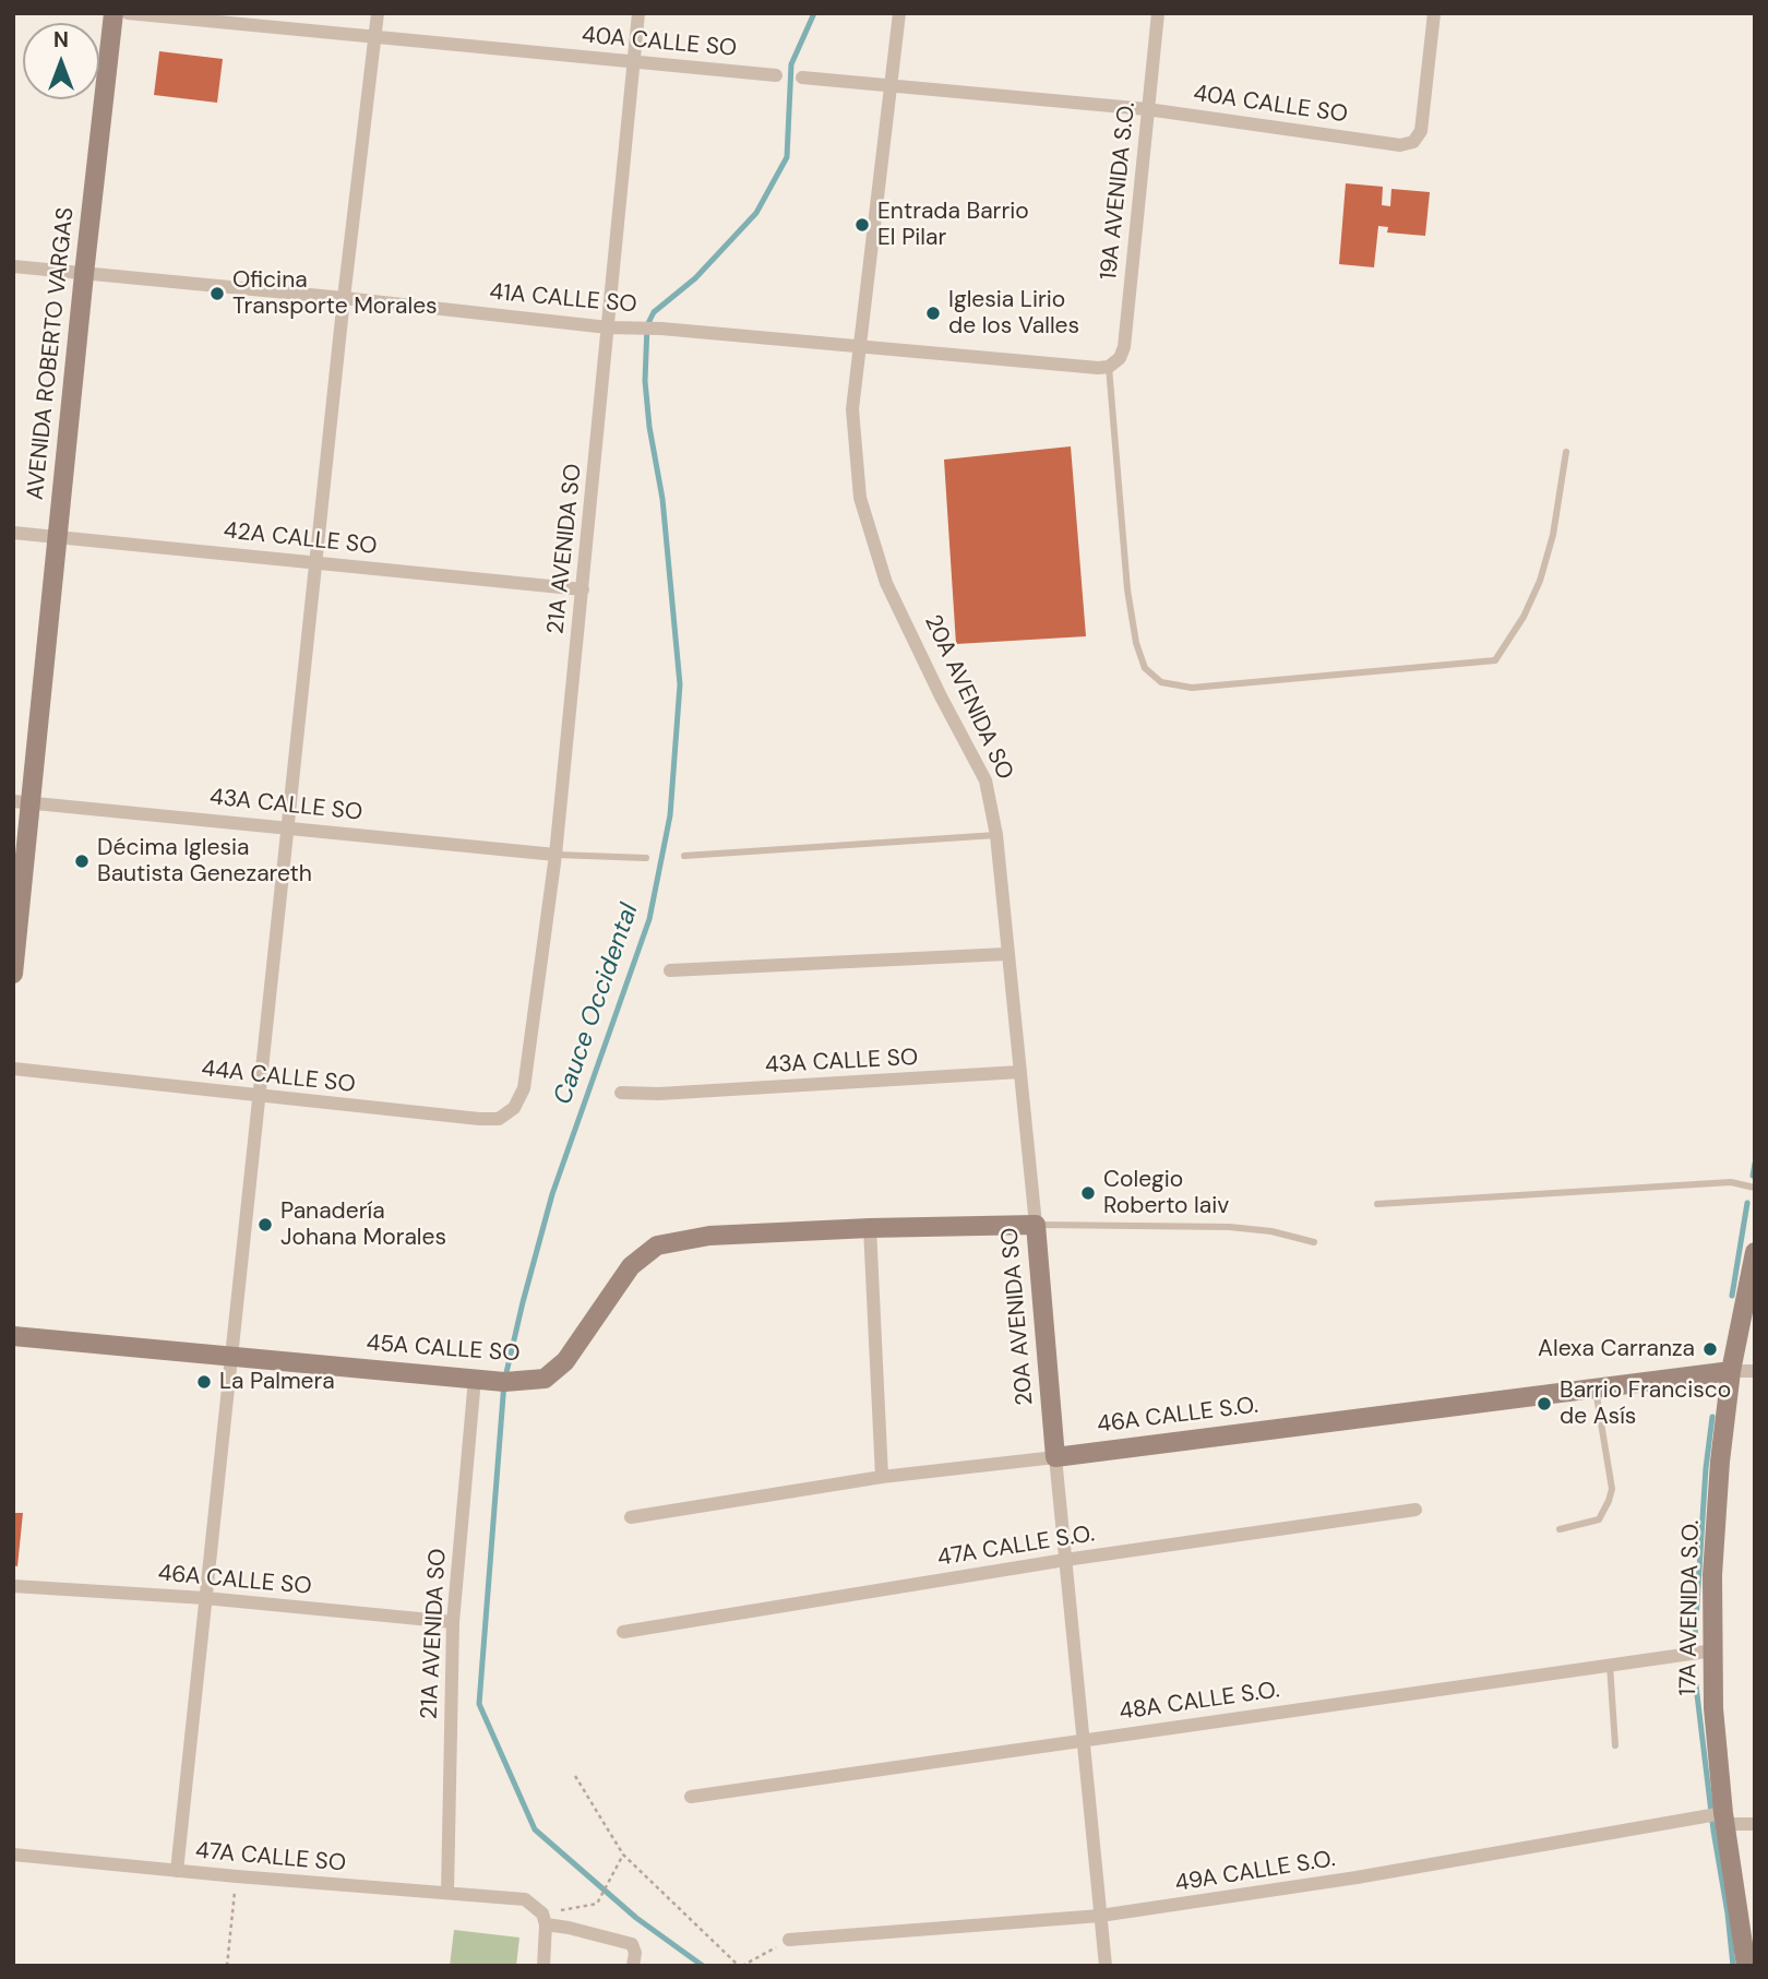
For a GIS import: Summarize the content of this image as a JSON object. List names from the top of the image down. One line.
{"streets":{"street":["40A CALLE SO","19A AVENIDA S.O.","41A CALLE SO","AVENIDA ROBERTO VARGAS","42A CALLE SO","21A AVENIDA SO","20A AVENIDA SO","43A CALLE SO","44A CALLE SO","45A CALLE SO","46A CALLE S.O.","47A CALLE S.O.","46A CALLE SO","17A AVENIDA S.O.","48A CALLE S.O.","47A CALLE SO","49A CALLE S.O."]},"crossings":[["40A CALLE SO","19A AVENIDA S.O."],["40A CALLE SO","21A AVENIDA SO"],["40A CALLE SO","20A AVENIDA SO"],["19A AVENIDA S.O.","41A CALLE SO"],["41A CALLE SO","AVENIDA ROBERTO VARGAS"],["41A CALLE SO","21A AVENIDA SO"],["41A CALLE SO","20A AVENIDA SO"],["AVENIDA ROBERTO VARGAS","42A CALLE SO"],["AVENIDA ROBERTO VARGAS","43A CALLE SO"],["42A CALLE SO","21A AVENIDA SO"],["21A AVENIDA SO","43A CALLE SO"],["21A AVENIDA SO","44A CALLE SO"],["21A AVENIDA SO","45A CALLE SO"],["21A AVENIDA SO","46A CALLE SO"],["21A AVENIDA SO","47A CALLE SO"],["20A AVENIDA SO","43A CALLE SO"],["20A AVENIDA SO","45A CALLE SO"],["20A AVENIDA SO","46A CALLE S.O."],["46A CALLE S.O.","17A AVENIDA S.O."],["17A AVENIDA S.O.","48A CALLE S.O."],["17A AVENIDA S.O.","49A CALLE S.O."]],"water":["Cauce Occidental"],"places":["Entrada Barrio El Pilar","Oficina Transporte Morales","Iglesia Lirio de los Valles","Décima Iglesia Bautista Genezareth","Colegio Roberto laiv","Panadería Johana Morales","Alexa Carranza","La Palmera","Barrio Francisco de Asís"],"north":"top"}
